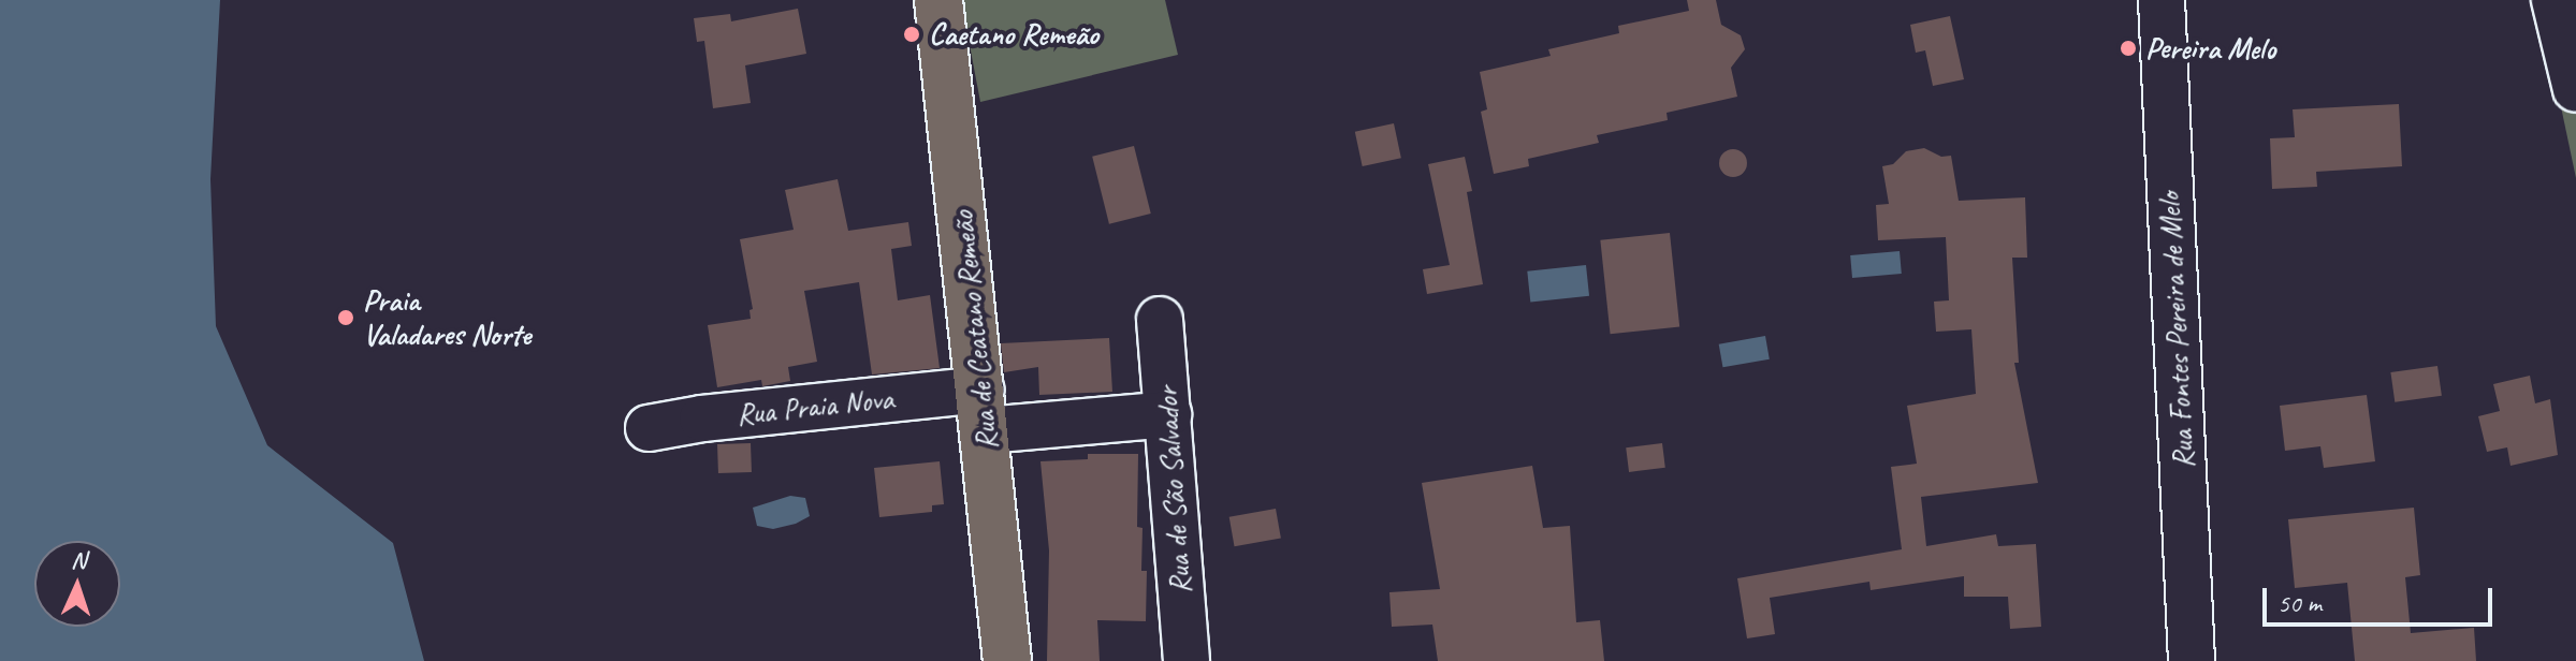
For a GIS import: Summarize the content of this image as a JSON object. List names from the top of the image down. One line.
{"streets":{"main road":["Rua de Ceatano Remeão"],"street":["Rua Fontes Pereira de Melo","Rua Praia Nova","Rua de São Salvador"]},"crossings":[["Rua de Ceatano Remeão","Rua Praia Nova"],["Rua Praia Nova","Rua de São Salvador"]],"places":["Caetano Remeão","Pereira Melo","Praia Valadares Norte"],"scale_bar":"50 m","north":"top"}
